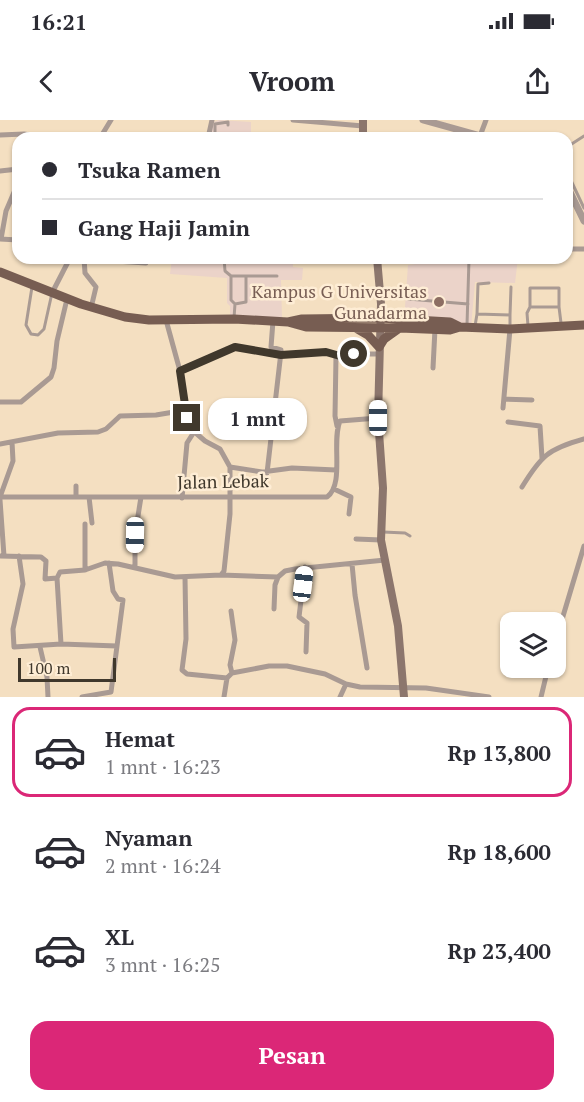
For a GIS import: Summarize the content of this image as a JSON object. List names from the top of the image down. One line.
{"streets":{"street":["Jalan Lebak"]},"places":["Kampus G Universitas Gunadarma"],"scale_bar":"100 m","page":{"status":"16:21","header":"Vroom","banner":["Tsuka Ramen","Gang Haji Jamin"],"bubble":"1 mnt","scale":"100 m","list":[{"name":"Hemat","note":"1 mnt · 16:23","value":"Rp 13,800"},{"name":"Nyaman","note":"2 mnt · 16:24","value":"Rp 18,600"},{"name":"XL","note":"3 mnt · 16:25","value":"Rp 23,400"}],"buttons":"Pesan"}}
